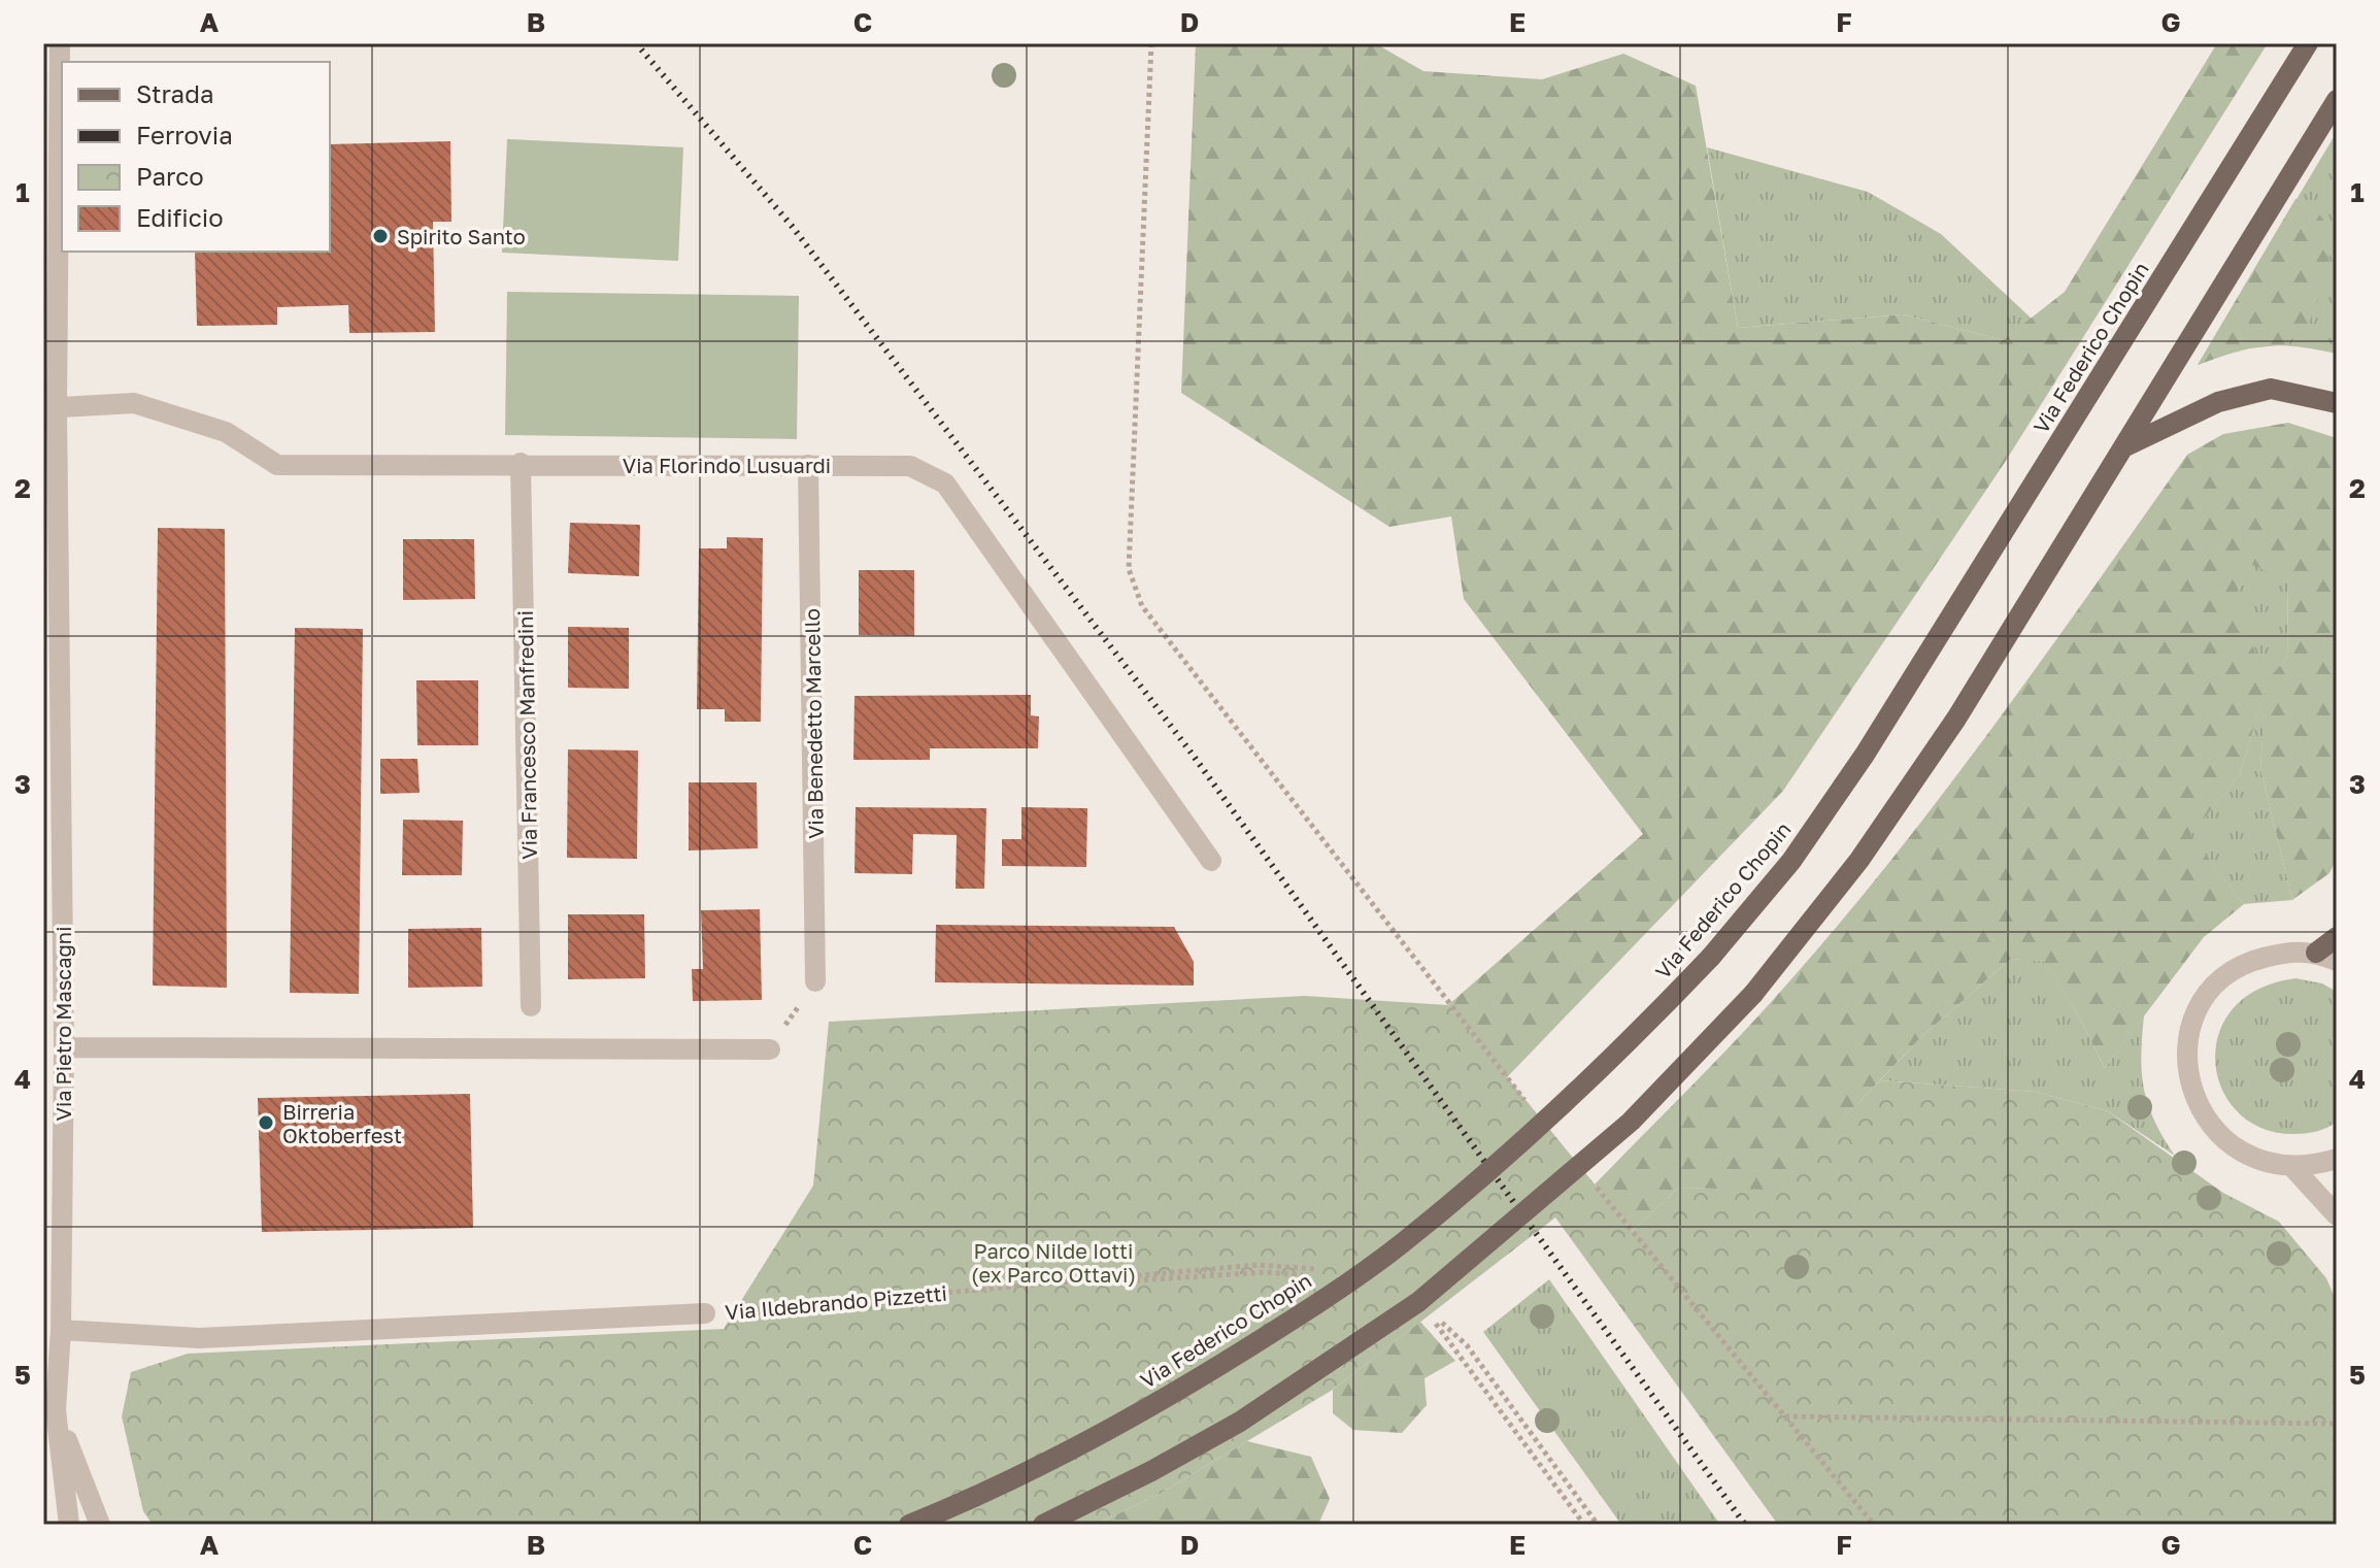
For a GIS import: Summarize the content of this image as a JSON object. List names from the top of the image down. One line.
{"streets":{"main road":["Via Federico Chopin"],"street":["Via Florindo Lusuardi","Via Benedetto Marcello","Via Francesco Manfredini","Via Pietro Mascagni","Via Ildebrando Pizzetti"]},"crossings":[["Via Florindo Lusuardi","Via Benedetto Marcello"],["Via Florindo Lusuardi","Via Francesco Manfredini"],["Via Florindo Lusuardi","Via Pietro Mascagni"],["Via Pietro Mascagni","Via Ildebrando Pizzetti"]],"parks":["Parco Nilde Iotti (ex Parco Ottavi)"],"places":["Spirito Santo","Birreria Oktoberfest"],"legend":["Strada","Ferrovia","Parco","Edificio"],"grid":{"columns":["A","B","C","D","E","F","G"],"rows":["1","2","3","4","5"]}}
